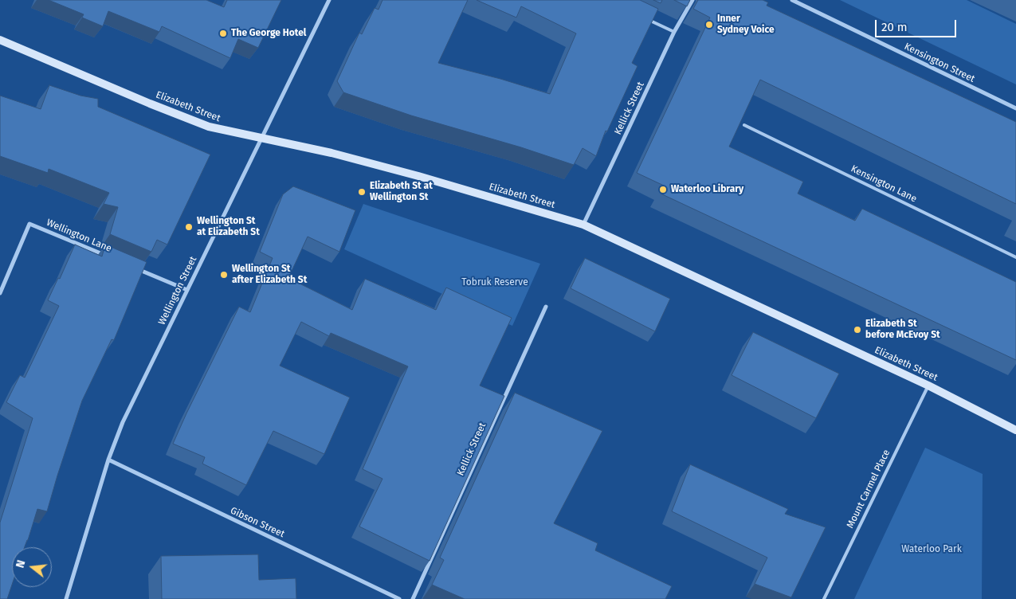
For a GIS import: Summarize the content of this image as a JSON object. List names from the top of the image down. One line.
{"streets":{"main road":["Elizabeth Street"],"street":["Kensington Street","Kellick Street","Wellington Lane","Wellington Street","Gibson Street"],"lane":["Kensington Lane","Mount Carmel Place"]},"crossings":[["Elizabeth Street","Kellick Street"],["Elizabeth Street","Wellington Street"],["Elizabeth Street","Mount Carmel Place"],["Wellington Street","Gibson Street"]],"parks":["Tobruk Reserve","Waterloo Park"],"places":["Inner Sydney Voice","The George Hotel","Waterloo Library","Elizabeth St at Wellington St","Wellington St at Elizabeth St","Wellington St after Elizabeth St","Elizabeth St before McEvoy St"],"scale_bar":"20 m","north":"left"}
